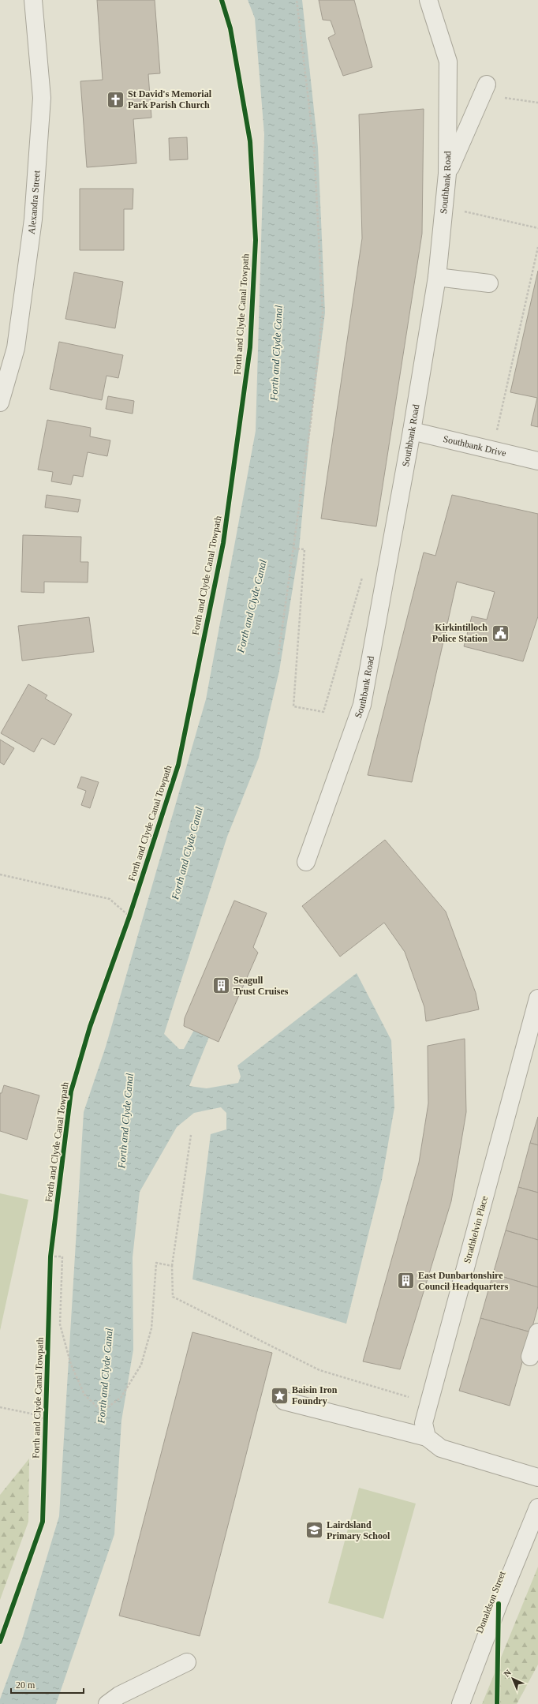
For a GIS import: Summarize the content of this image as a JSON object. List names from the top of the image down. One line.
{"streets":{"street":["Southbank Road","Alexandra Street","Southbank Drive","Strathkelvin Place","Donaldson Street"],"cycle path":["Forth and Clyde Canal Towpath"]},"crossings":[["Southbank Road","Southbank Drive"]],"water":["Forth and Clyde Canal"],"places":{"church":["St David's Memorial Park Parish Church"],"public building":["Kirkintilloch Police Station"],"building":["Seagull Trust Cruises","East Dunbartonshire Council Headquarters"],"place":["Baisin Iron Foundry"],"school or university":["Lairdsland Primary School"]},"scale_bar":"20 m","north":"top left"}
